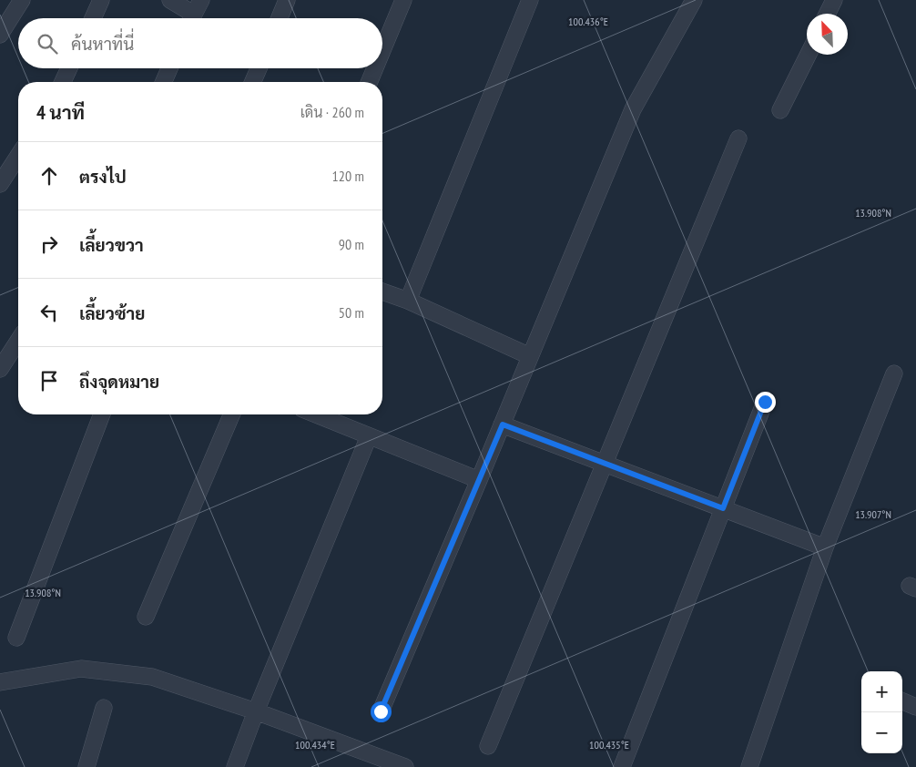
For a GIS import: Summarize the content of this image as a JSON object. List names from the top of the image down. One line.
{"north":"top left","page":{"search":"ค้นหาที่นี่","heading":["4 นาที","เดิน · 260 m"],"list":[["ตรงไป","120 m"],["เลี้ยวขวา","90 m"],["เลี้ยวซ้าย","50 m"],"ถึงจุดหมาย"],"map_buttons":["+","−"]},"coordinates":["100.436°E","13.908°N","13.907°N","100.434°E","100.435°E"]}
